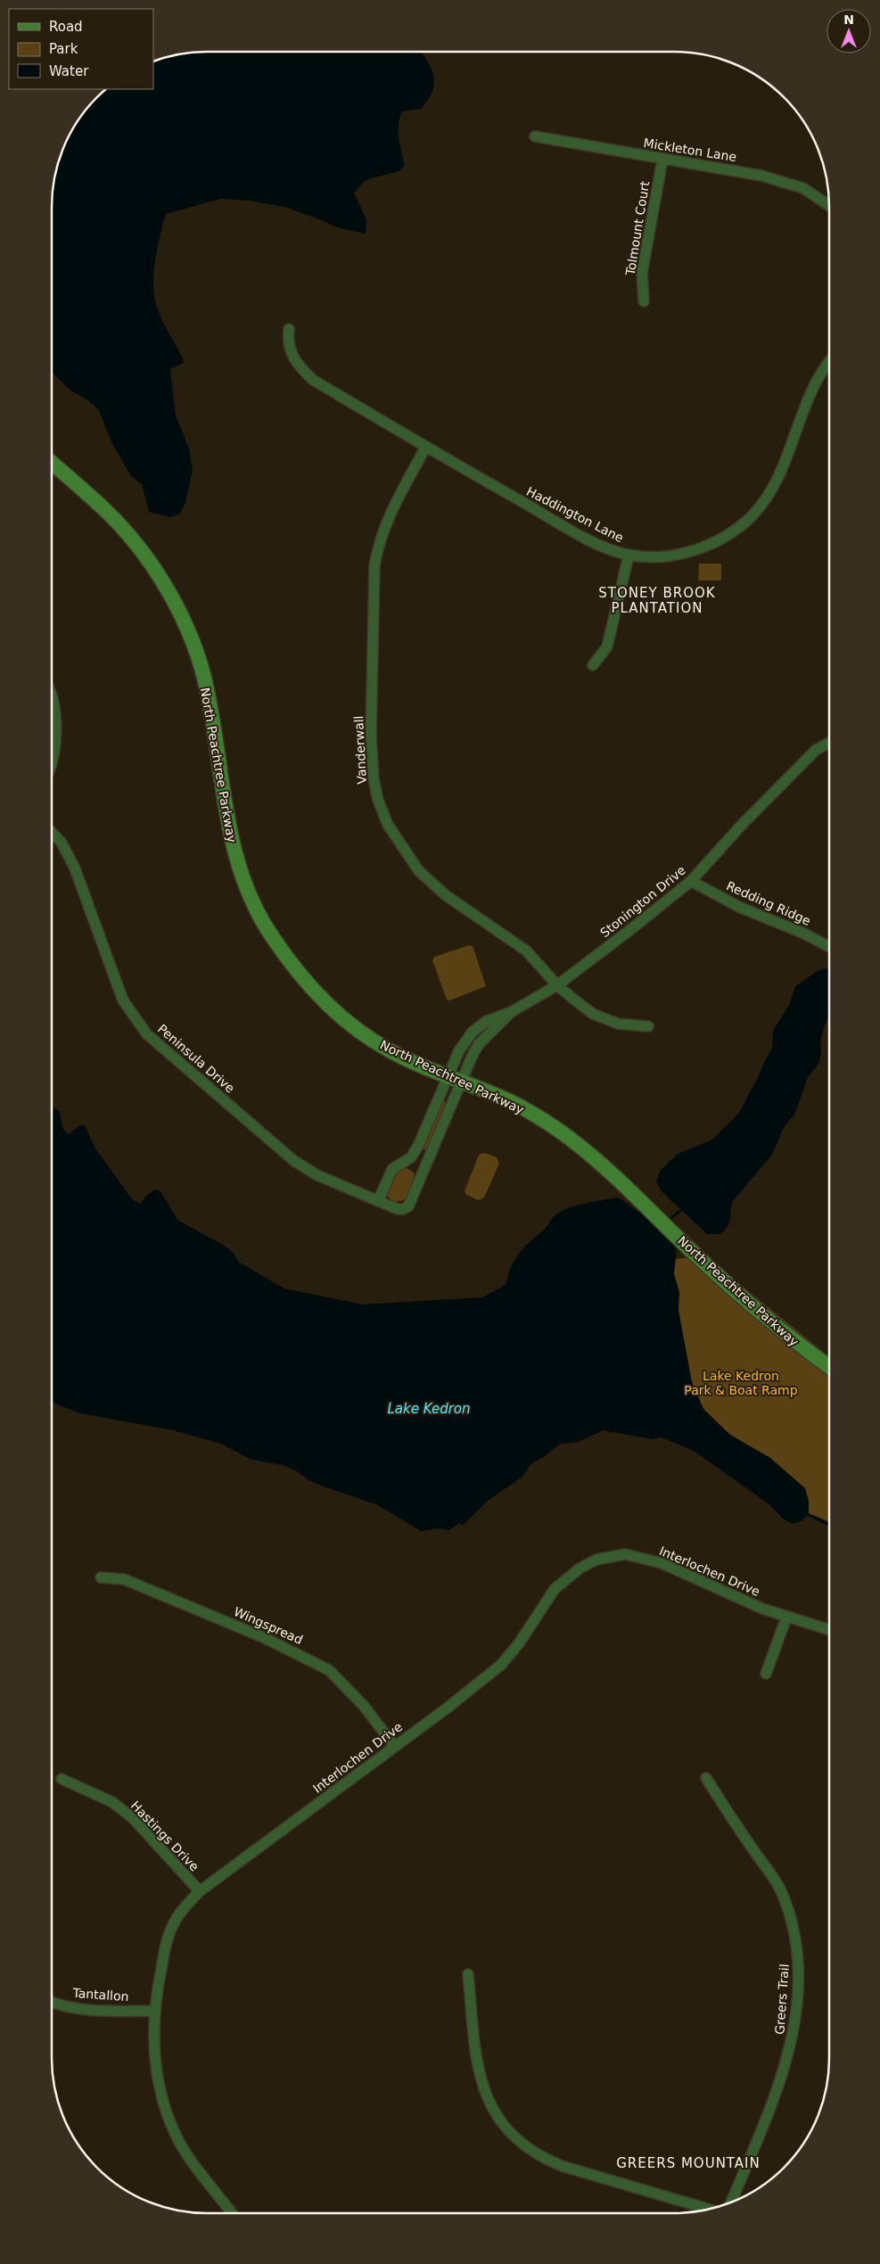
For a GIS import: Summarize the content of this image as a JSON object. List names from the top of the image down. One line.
{"streets":{"street":["Mickleton Lane","Tolmount Court","Haddington Lane","Vanderwall","North Peachtree Parkway","Stonington Drive","Redding Ridge","Peninsula Drive","Interlochen Drive","Wingspread","Hastings Drive","Tantallon","Greers Trail"]},"crossings":[["Mickleton Lane","Tolmount Court"],["Haddington Lane","Vanderwall"],["Vanderwall","Stonington Drive"],["North Peachtree Parkway","Stonington Drive"],["North Peachtree Parkway","Peninsula Drive"],["Stonington Drive","Redding Ridge"],["Stonington Drive","Peninsula Drive"],["Interlochen Drive","Wingspread"],["Interlochen Drive","Hastings Drive"],["Interlochen Drive","Tantallon"]],"districts":["STONEY BROOK PLANTATION","GREERS MOUNTAIN"],"water":["Lake Kedron"],"parks":["Lake Kedron Park & Boat Ramp"],"legend":["Road","Park","Water"],"north":"top"}
